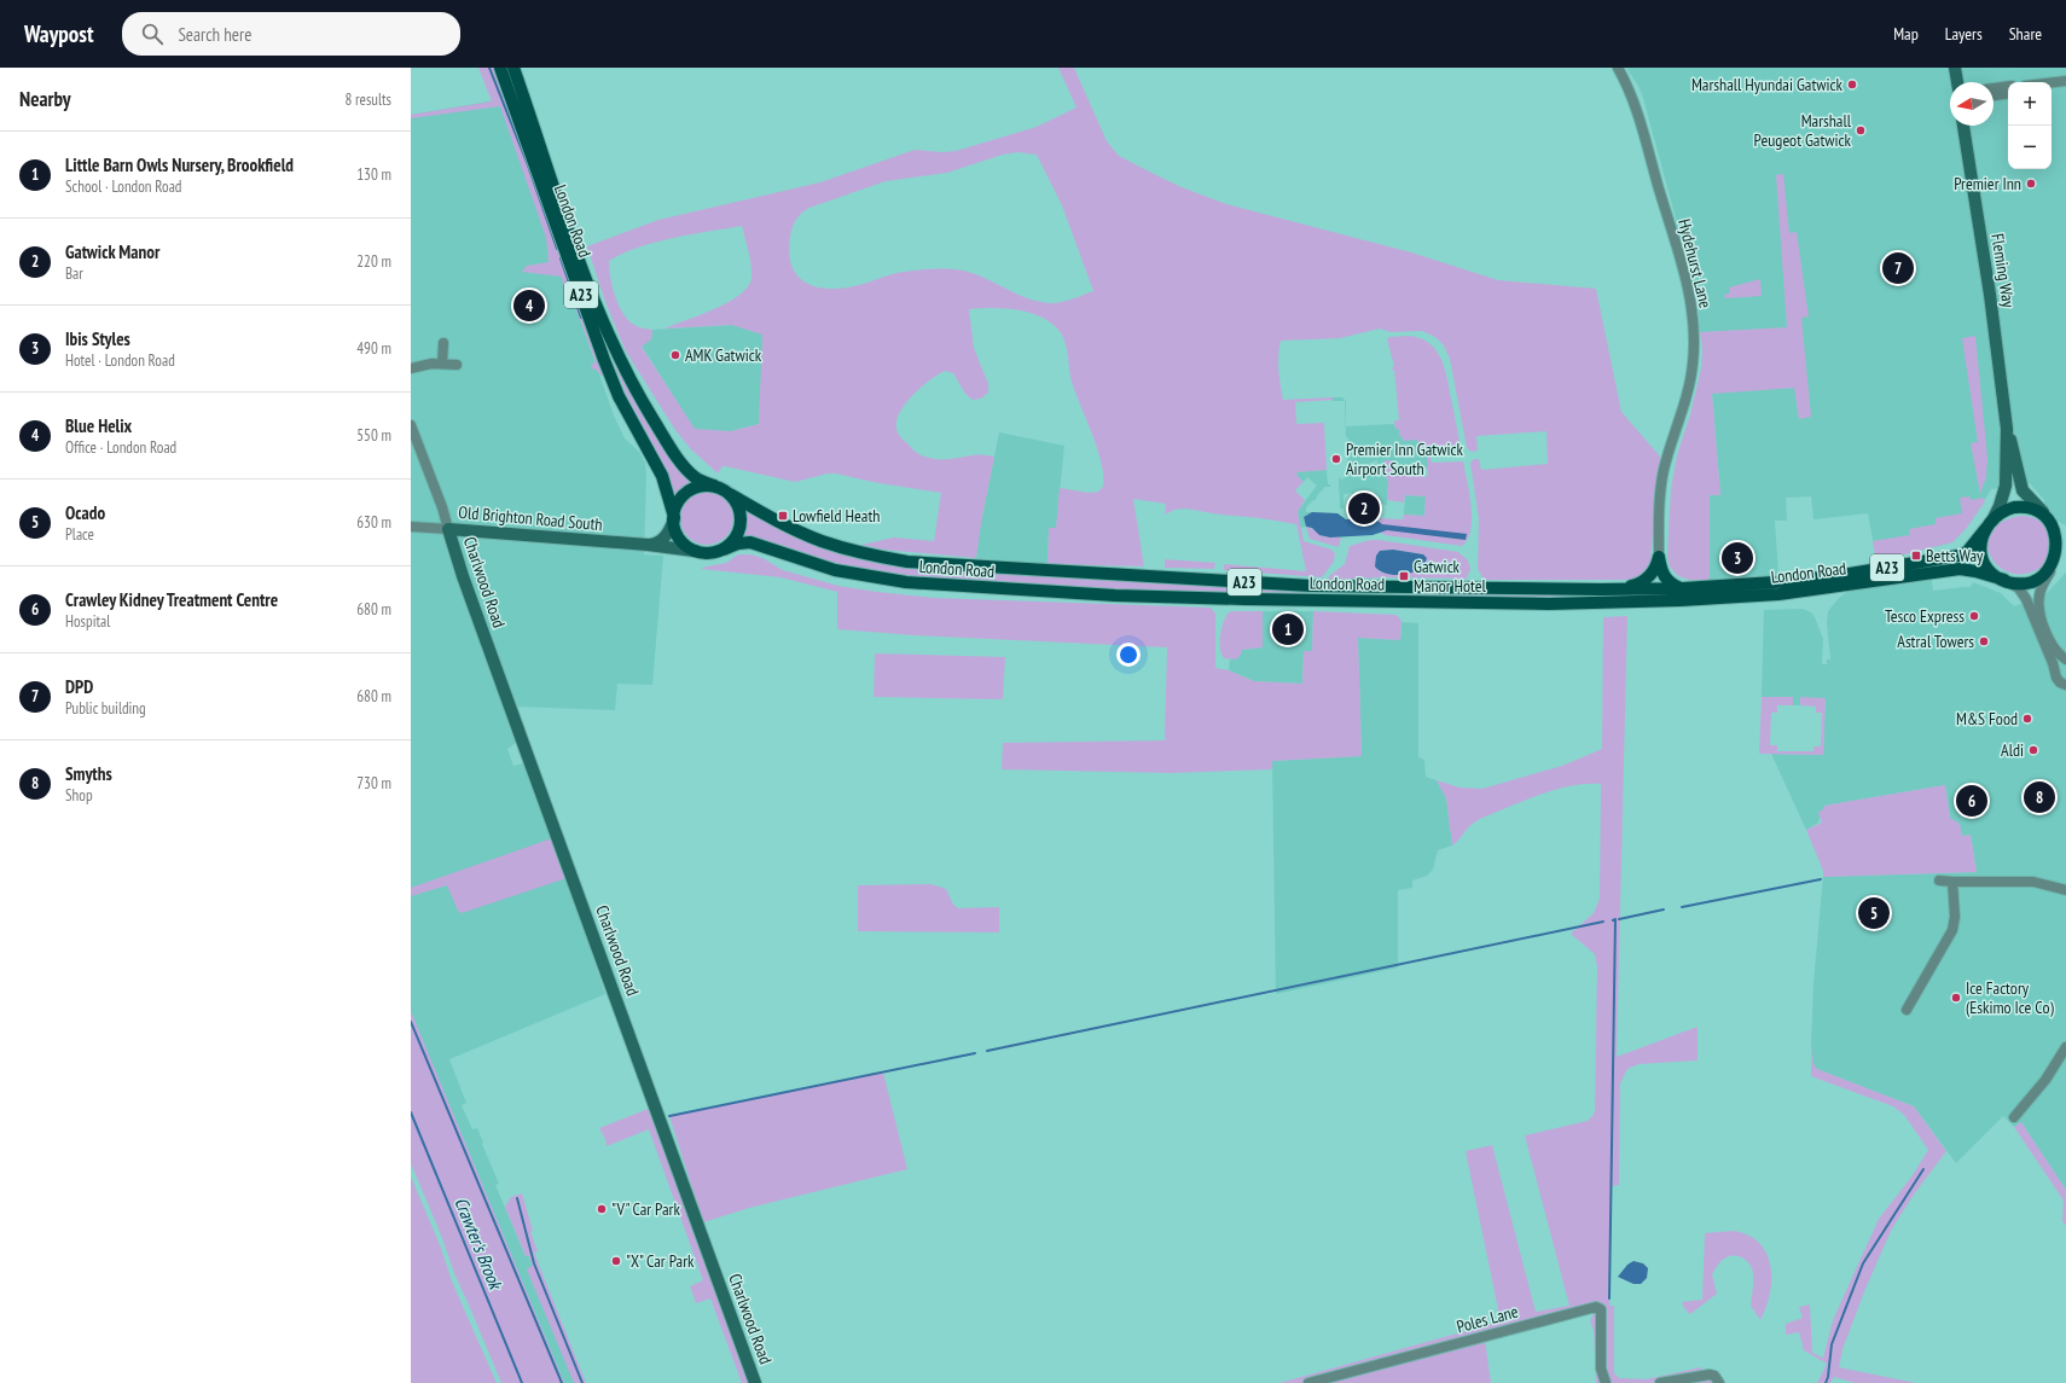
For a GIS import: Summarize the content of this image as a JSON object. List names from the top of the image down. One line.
{"streets":{"main road":["London Road","A23"],"street":["Hydehurst Lane","Fleming Way","Old Brighton Road South","Charlwood Road","Poles Lane"]},"crossings":[["London Road","Fleming Way"],["London Road","Old Brighton Road South"],["Old Brighton Road South","Charlwood Road"]],"water":["Crawter's Brook"],"places":{"other":["Marshall Hyundai Gatwick","Marshall Peugeot Gatwick","Premier Inn","AMK Gatwick","Premier Inn Gatwick Airport South","Tesco Express","Astral Towers","M&S Food","Aldi","Ice Factory (Eskimo Ice Co)","\"V\" Car Park","\"X\" Car Park"],"transit":["Lowfield Heath","Betts Way","Gatwick Manor Hotel"]},"north":"left","page":{"header":"Waypost","search":"Search here","nav":["Map","Layers","Share"],"heading":["Nearby","8 results"],"map_buttons":["+","−"],"list":[{"mark":"1","name":"Little Barn Owls Nursery, Brookfield","note":"School · London Road","value":"130 m"},{"mark":"2","name":"Gatwick Manor","note":"Bar","value":"220 m"},{"mark":"3","name":"Ibis Styles","note":"Hotel · London Road","value":"490 m"},{"mark":"4","name":"Blue Helix","note":"Office · London Road","value":"550 m"},{"mark":"5","name":"Ocado","note":"Place","value":"630 m"},{"mark":"6","name":"Crawley Kidney Treatment Centre","note":"Hospital","value":"680 m"},{"mark":"7","name":"DPD","note":"Public building","value":"680 m"},{"mark":"8","name":"Smyths","note":"Shop","value":"730 m"}],"pins":["7","4","2","3","1","8","6","5"]}}
